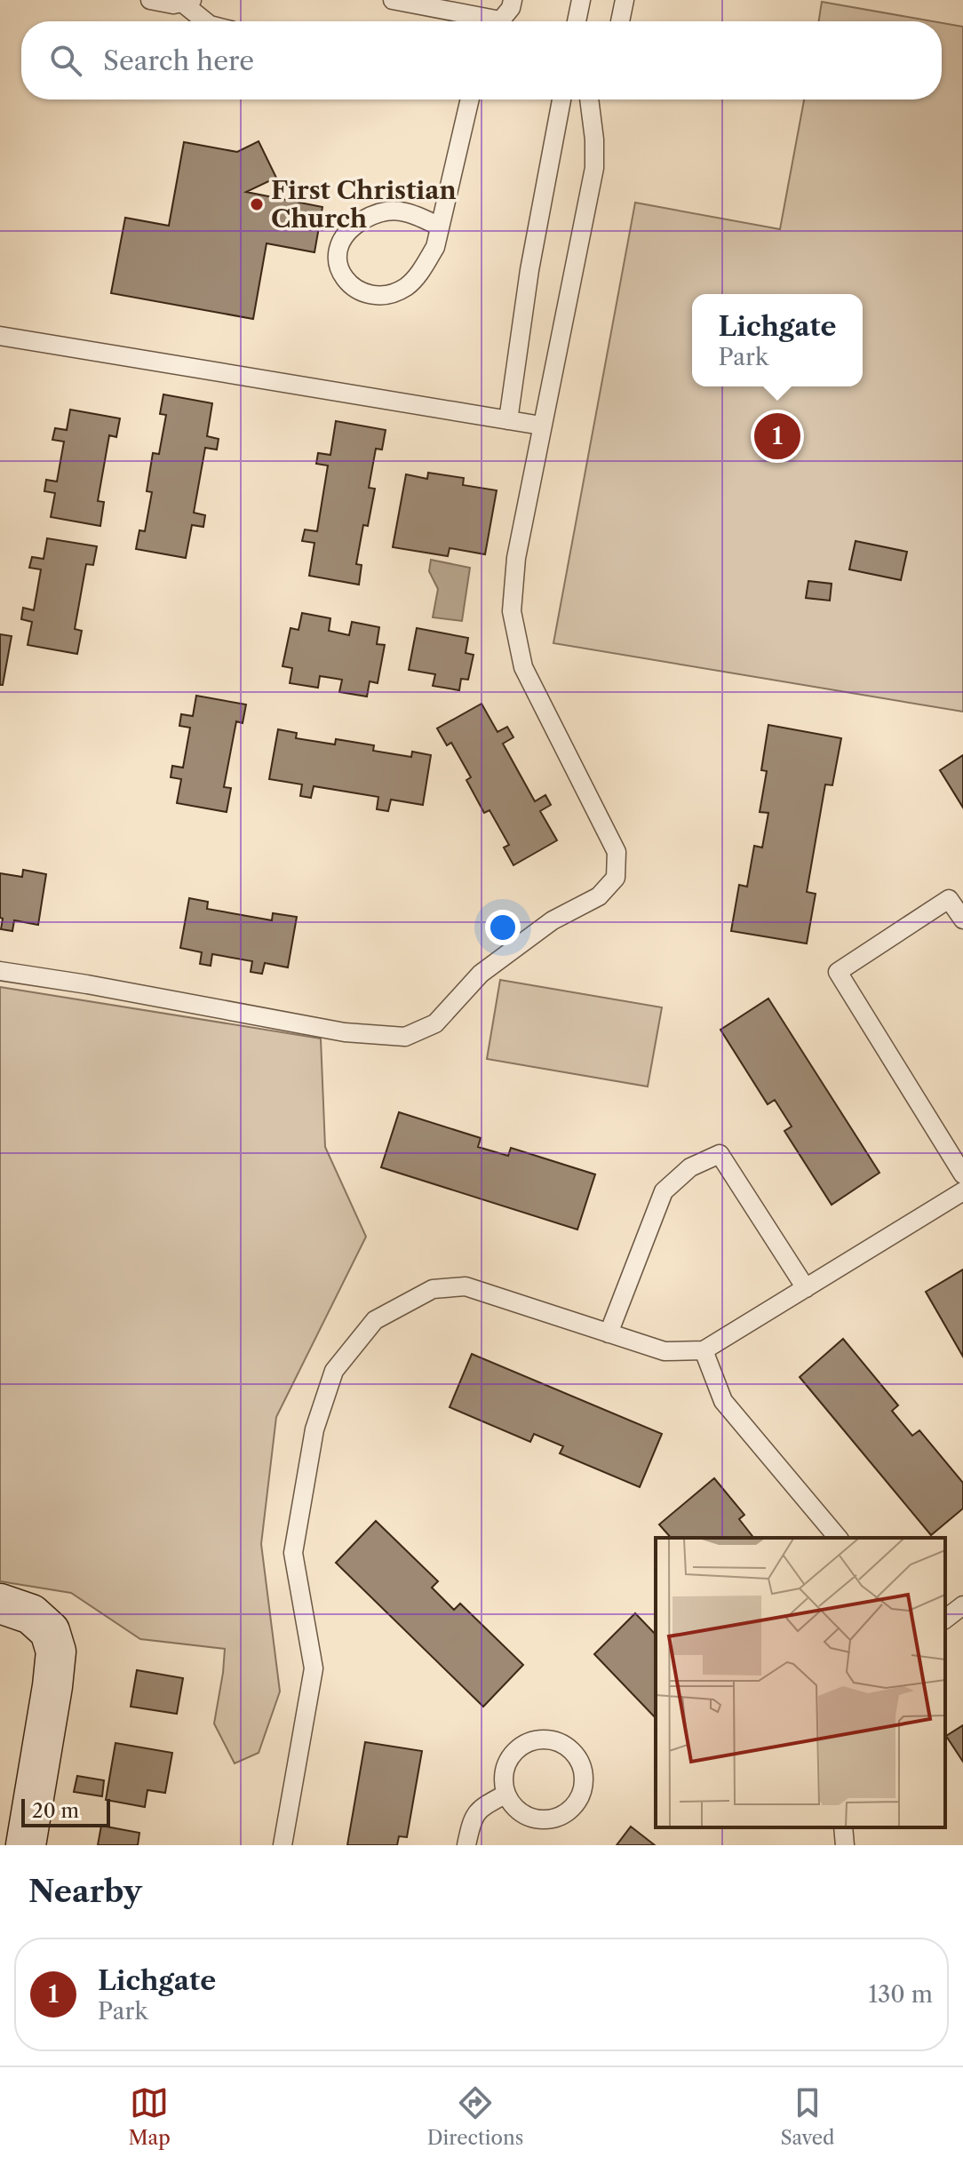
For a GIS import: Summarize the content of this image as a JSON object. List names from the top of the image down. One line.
{"places":["First Christian Church"],"scale_bar":"20 m","page":{"search":"Search here","popup":["Lichgate","Park"],"pins":"1","scale":"20 m","heading":"Nearby","list":[{"mark":"1","name":"Lichgate","note":"Park","value":"130 m"}],"nav":["Map","Directions","Saved"]}}
